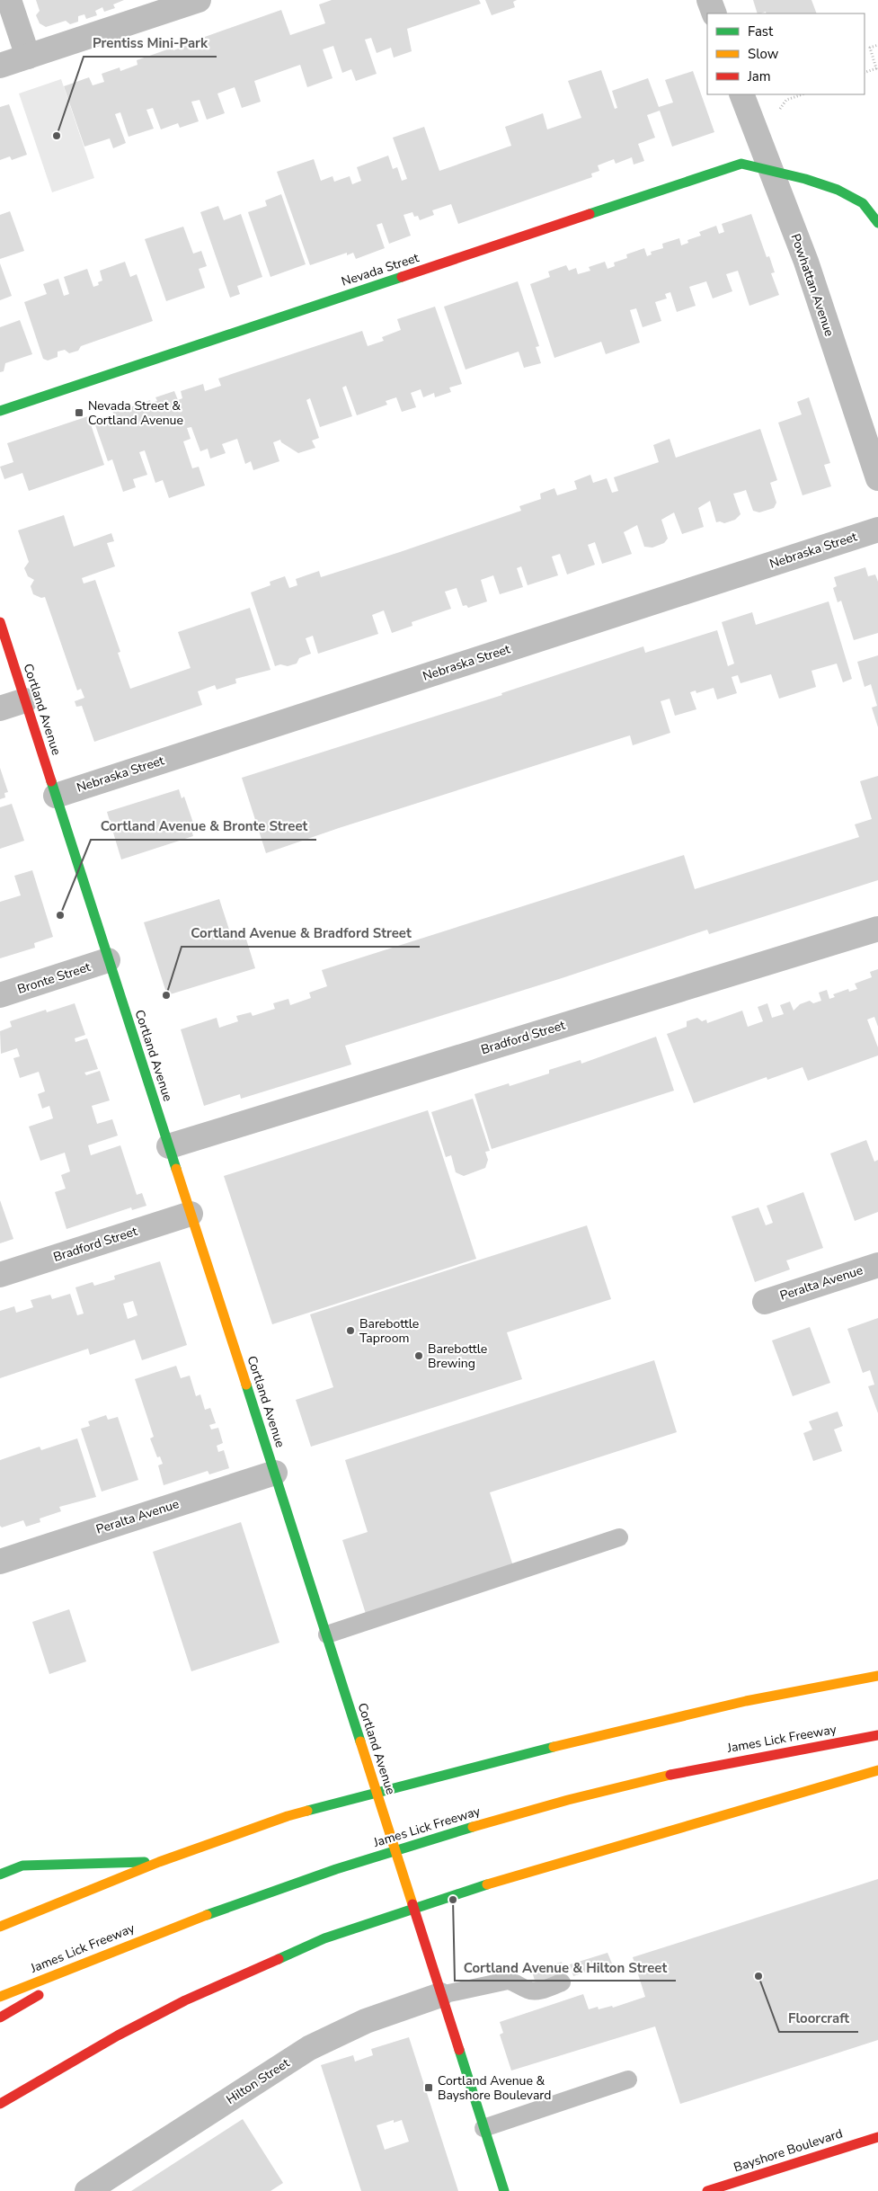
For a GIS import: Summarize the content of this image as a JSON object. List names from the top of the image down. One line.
{"streets":{"main road":["Nevada Street","Cortland Avenue","James Lick Freeway","Bayshore Boulevard"],"street":["Powhattan Avenue","Nebraska Street","Bronte Street","Bradford Street","Peralta Avenue","Hilton Street"]},"crossings":[["Nevada Street","Powhattan Avenue"],["Nebraska Street","Cortland Avenue"],["Cortland Avenue","Bronte Street"],["Cortland Avenue","Bradford Street"],["Cortland Avenue","Peralta Avenue"],["Cortland Avenue","Hilton Street"]],"places":{"other":["Prentiss Mini-Park","Cortland Avenue & Bronte Street","Cortland Avenue & Bradford Street","Barebottle Taproom","Barebottle Brewing","Cortland Avenue & Hilton Street","Floorcraft"],"transit":["Nevada Street & Cortland Avenue","Cortland Avenue & Bayshore Boulevard"]},"legend":["Fast","Slow","Jam"]}
